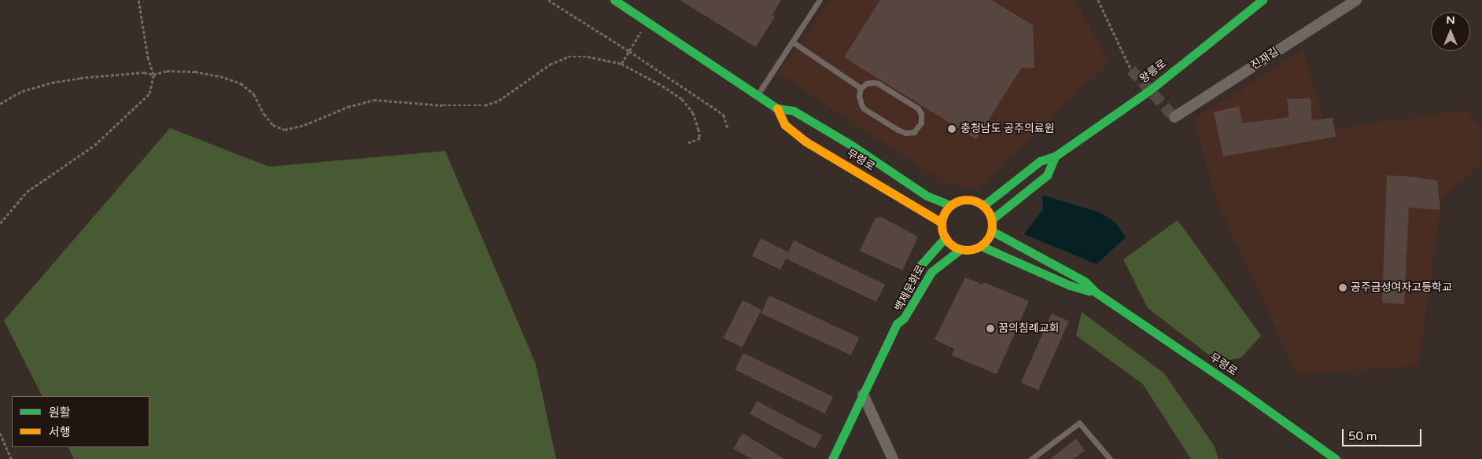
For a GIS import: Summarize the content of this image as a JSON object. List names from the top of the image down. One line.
{"streets":{"main road":["왕릉로","무령로","백제문화로"],"street":["진재길"]},"crossings":[["왕릉로","무령로"],["왕릉로","백제문화로"],["무령로","백제문화로"]],"places":["충청남도 공주의료원","공주금성여자고등학교","꿈의침례교회"],"legend":["원활","서행"],"scale_bar":"50 m","north":"top"}
